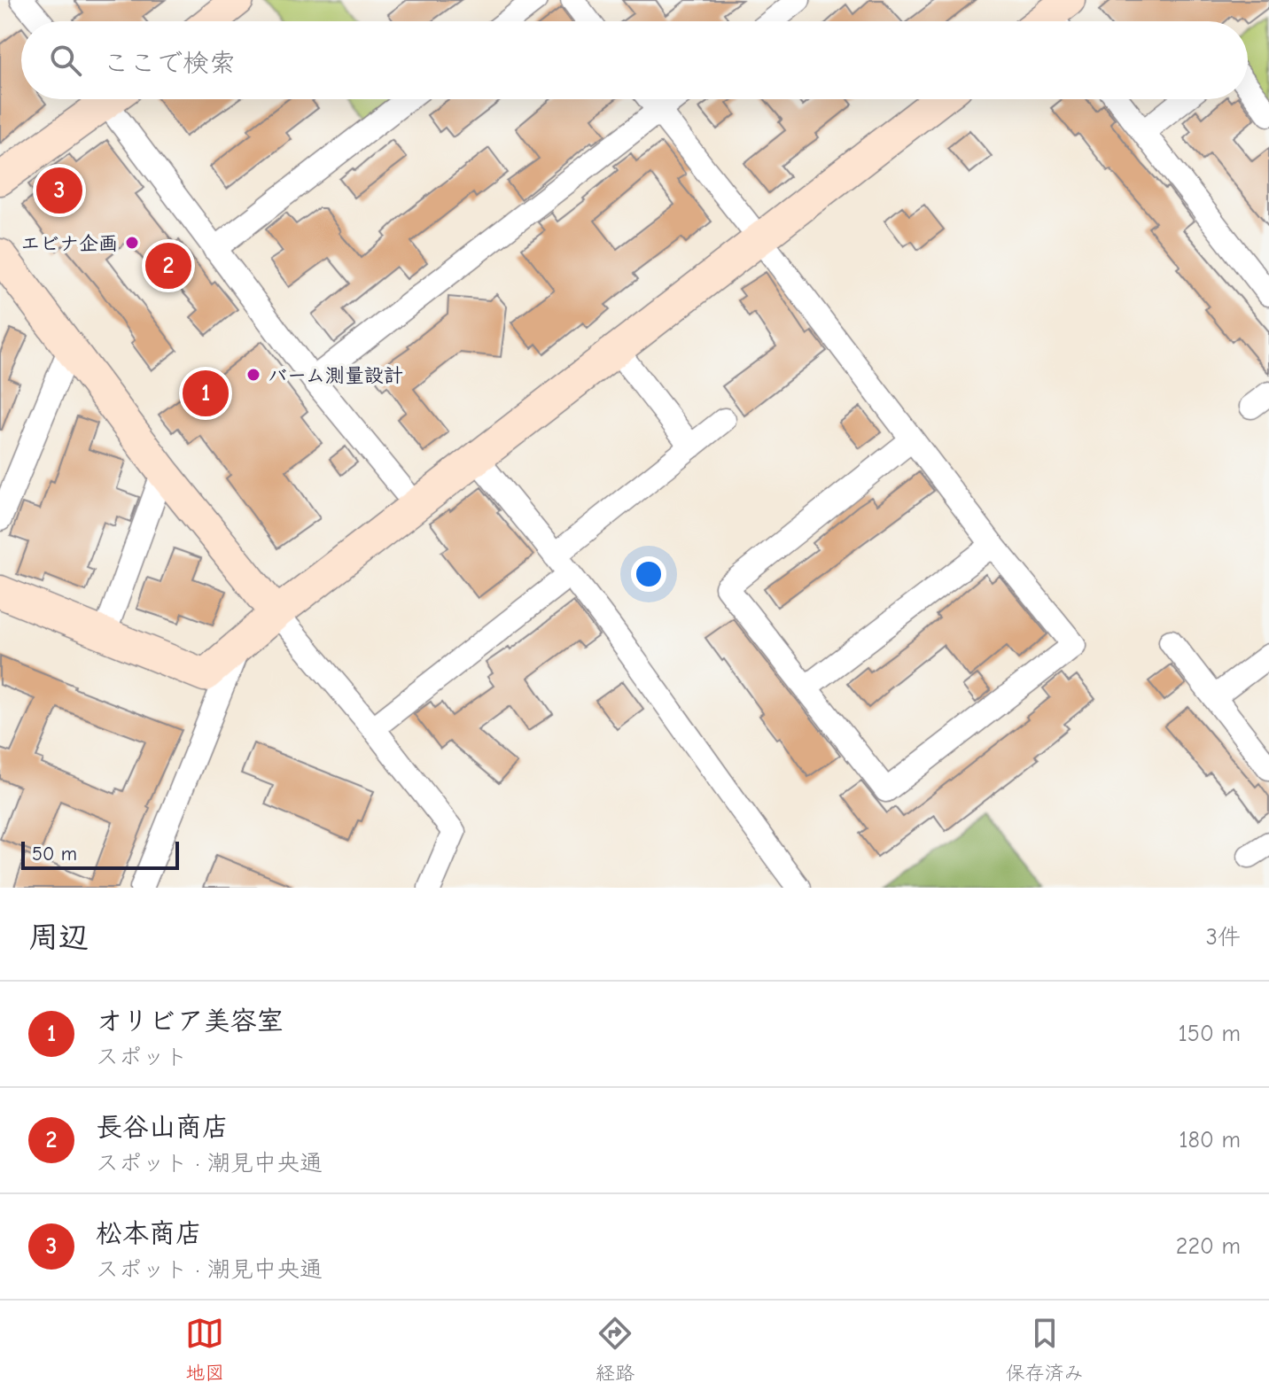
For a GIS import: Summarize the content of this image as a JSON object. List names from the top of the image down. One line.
{"places":["エビナ企画","バーム測量設計"],"scale_bar":"50 m","page":{"search":"ここで検索","pins":["3","2","1"],"scale":"50 m","heading":["周辺","3件"],"list":[{"mark":"1","name":"オリビア美容室","note":"スポット","value":"150 m"},{"mark":"2","name":"長谷山商店","note":"スポット · 潮見中央通","value":"180 m"},{"mark":"3","name":"松本商店","note":"スポット · 潮見中央通","value":"220 m"}],"nav":["地図","経路","保存済み"]}}
